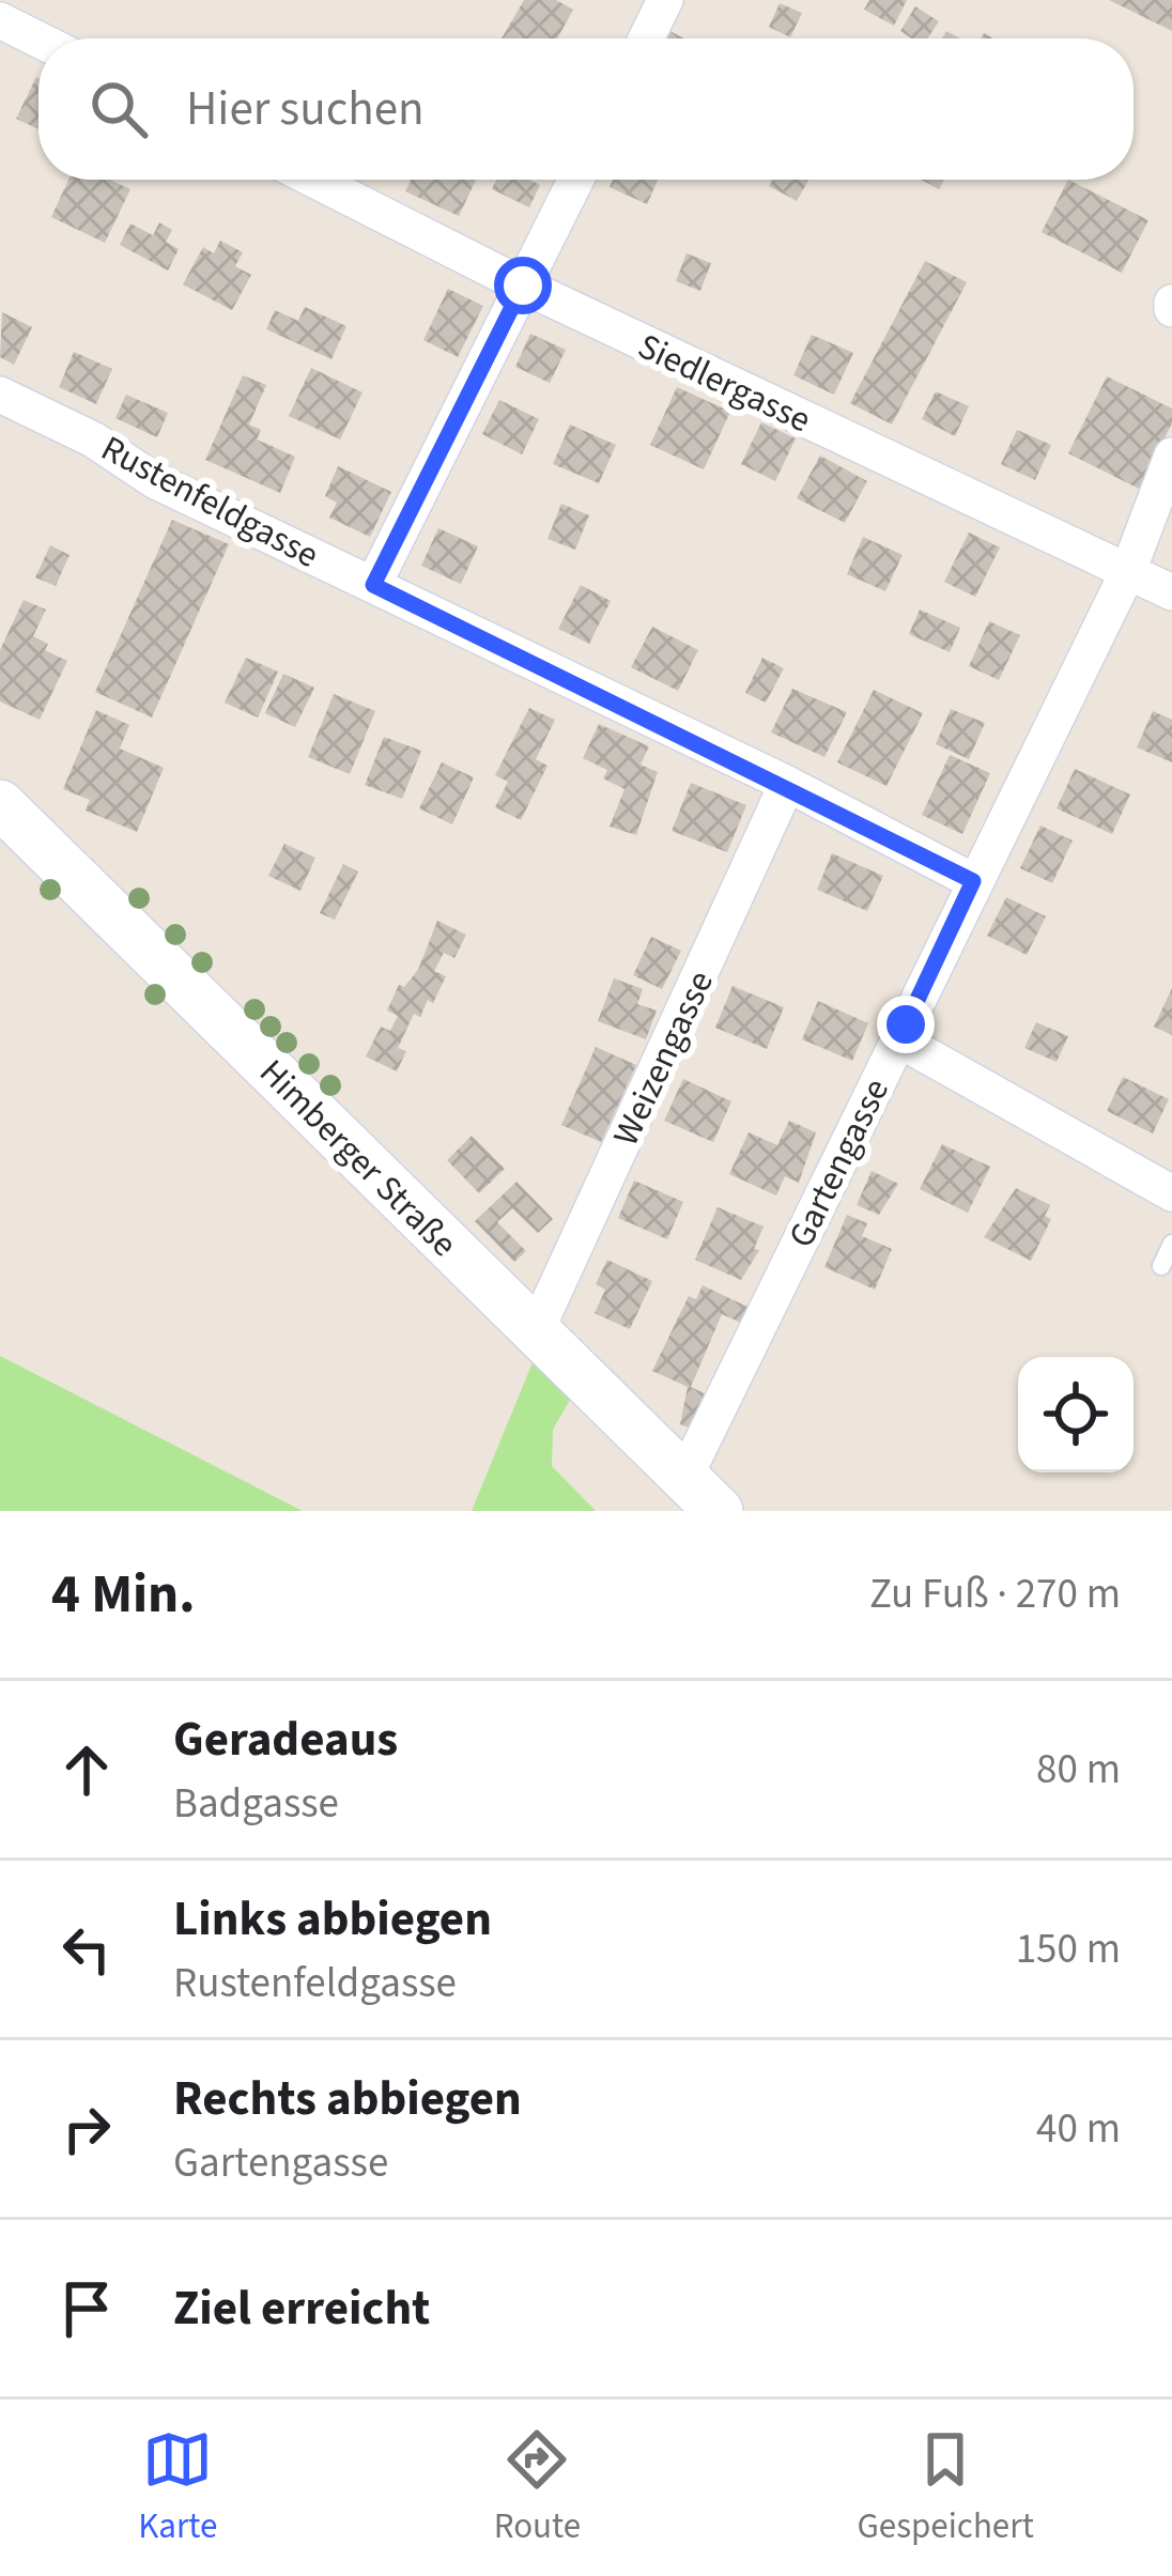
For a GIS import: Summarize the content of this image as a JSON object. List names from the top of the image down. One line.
{"streets":{"street":["Siedlergasse","Rustenfeldgasse","Weizengasse","Himberger Straße","Gartengasse"]},"crossings":[["Siedlergasse","Gartengasse"],["Rustenfeldgasse","Weizengasse"],["Rustenfeldgasse","Gartengasse"],["Weizengasse","Himberger Straße"],["Himberger Straße","Gartengasse"]],"page":{"search":"Hier suchen","heading":["4 Min.","Zu Fuß · 270 m"],"list":[["Geradeaus","Badgasse","80 m"],["Links abbiegen","Rustenfeldgasse","150 m"],["Rechts abbiegen","Gartengasse","40 m"],"Ziel erreicht"],"nav":["Karte","Route","Gespeichert"]}}
